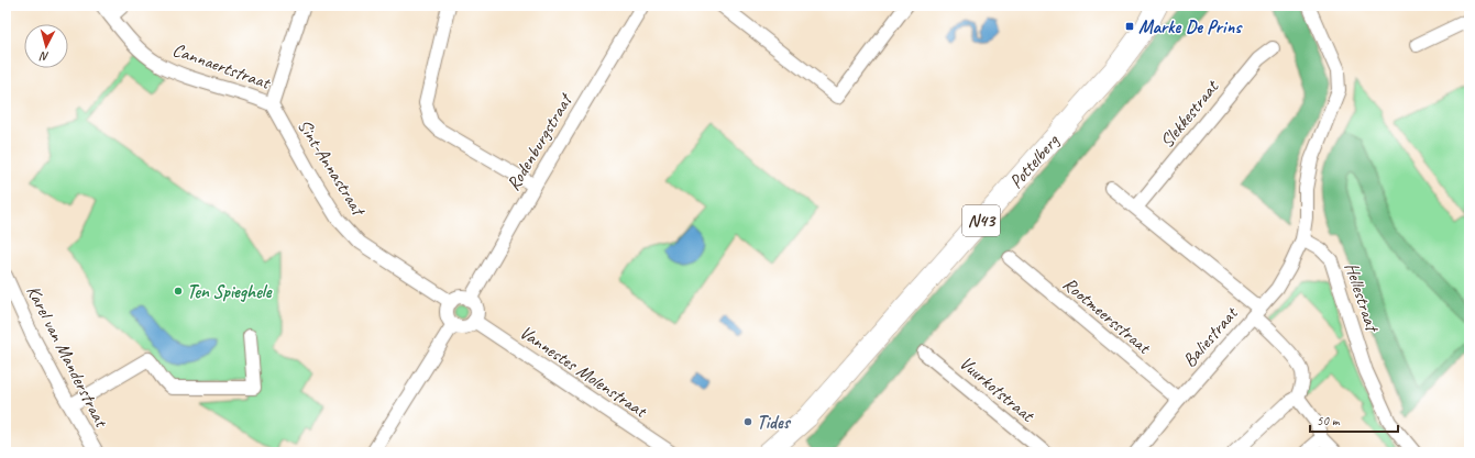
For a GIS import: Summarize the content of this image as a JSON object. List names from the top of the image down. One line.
{"streets":{"main road":["Pottelberg","N43"],"street":["Cannaertstraat","Slekkestraat","Rodenburgstraat","Sint-Annastraat","Hellestraat","Rootmeersstraat","Baliestraat","Karel van Manderstraat","Vannestes Molenstraat","Vuurkotstraat"]},"crossings":[["Cannaertstraat","Sint-Annastraat"],["Rodenburgstraat","Sint-Annastraat"],["Rodenburgstraat","Vannestes Molenstraat"],["Sint-Annastraat","Vannestes Molenstraat"],["Hellestraat","Baliestraat"],["Rootmeersstraat","Baliestraat"]],"places":{"transit":["Marke De Prins"],"other":["Ten Spieghele","Tides"]},"scale_bar":"50 m","north":"bottom"}
